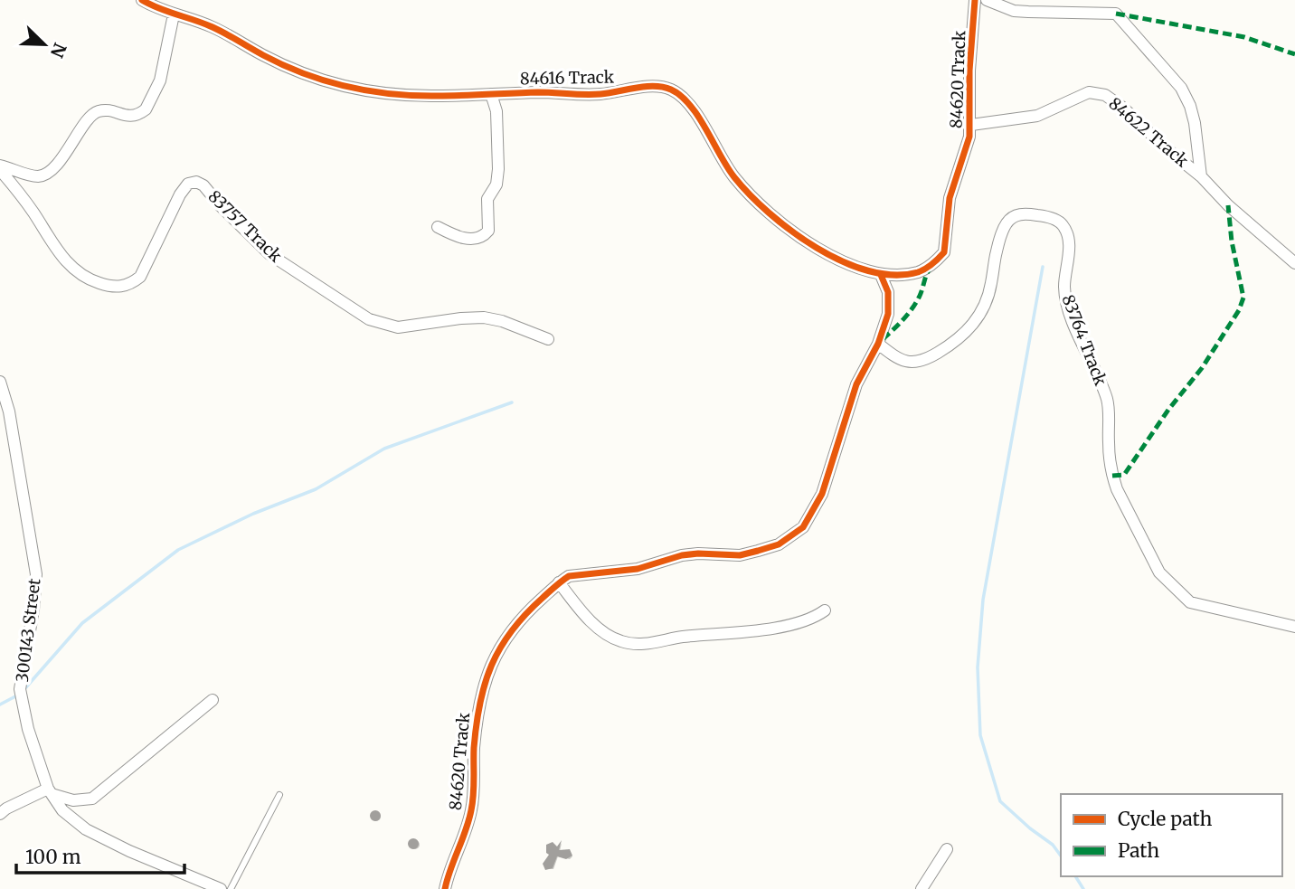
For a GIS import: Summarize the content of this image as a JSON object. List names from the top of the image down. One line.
{"streets":{"street":["84616 Track","84620 Track","84622 Track","83757 Track","83764 Track","300143 Street"]},"crossings":[["84616 Track","84620 Track"],["84620 Track","84622 Track"],["84620 Track","83764 Track"]],"legend":["Cycle path","Path"],"scale_bar":"100 m","north":"bottom right"}
